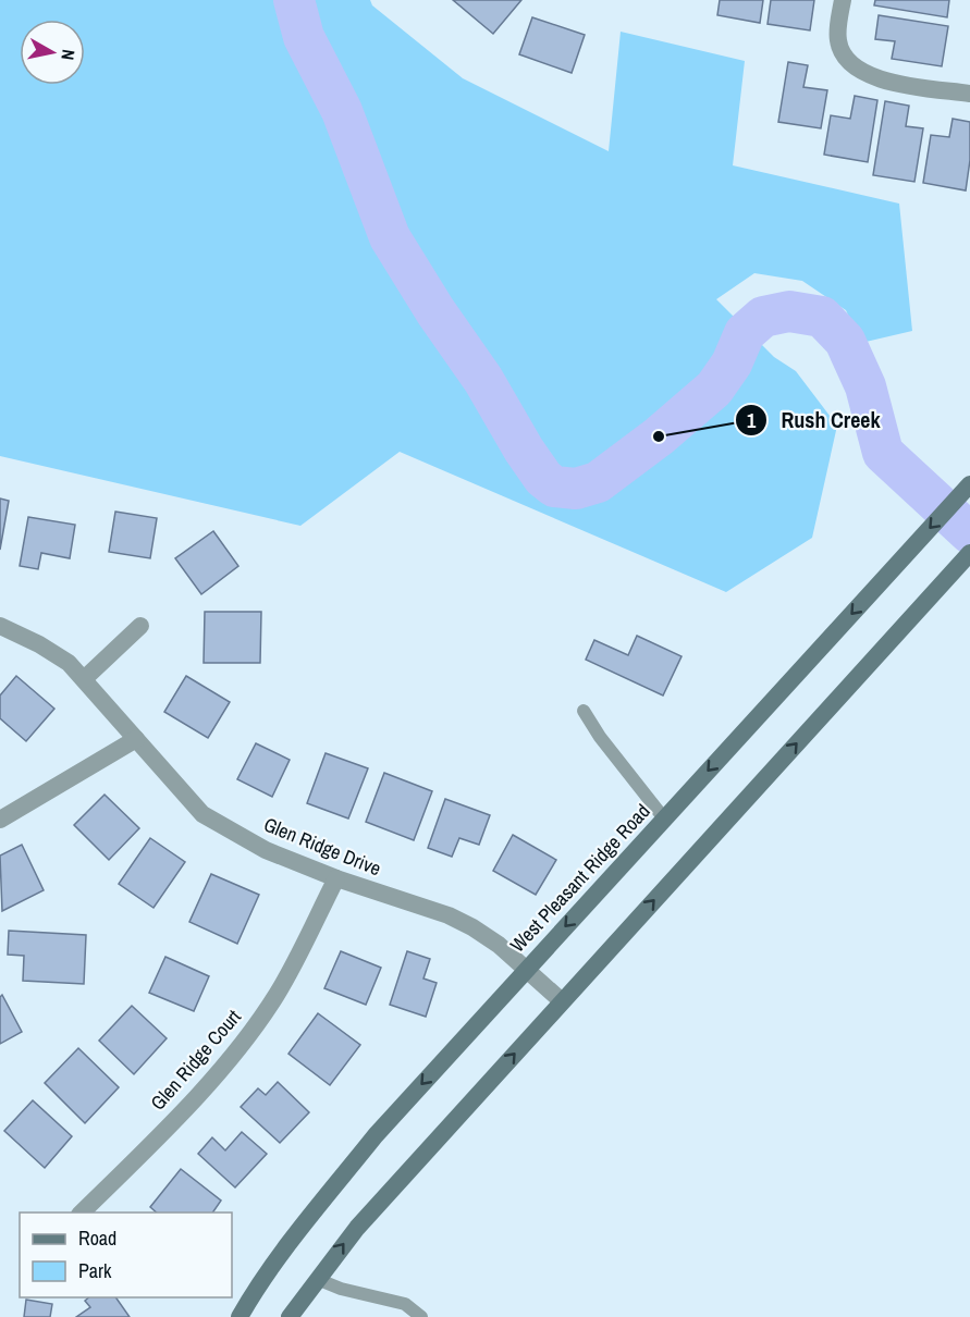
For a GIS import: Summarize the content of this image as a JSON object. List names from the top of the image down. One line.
{"streets":{"main road":["West Pleasant Ridge Road"],"street":["Glen Ridge Drive","Glen Ridge Court"]},"crossings":[["Glen Ridge Drive","West Pleasant Ridge Road"],["Glen Ridge Drive","Glen Ridge Court"]],"places":["Rush Creek"],"legend":["Road","Park"],"north":"right"}
